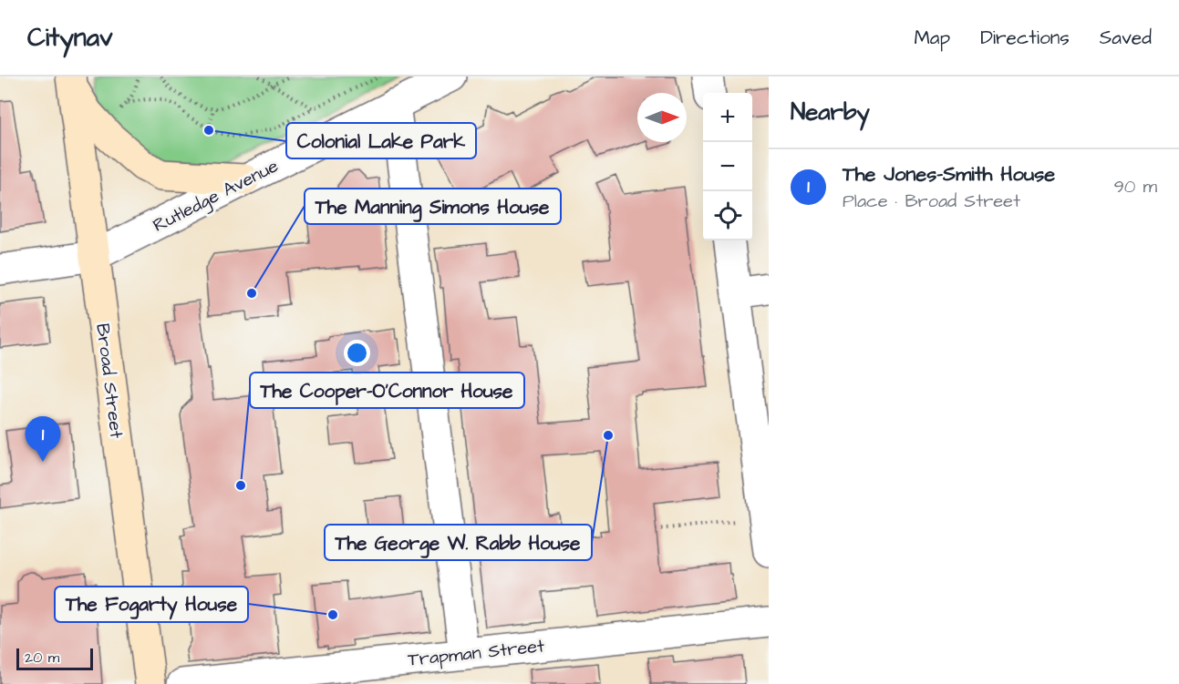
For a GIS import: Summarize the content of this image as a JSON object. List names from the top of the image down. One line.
{"streets":{"main road":["Broad Street"],"street":["Rutledge Avenue","Trapman Street"]},"crossings":[["Rutledge Avenue","Broad Street"]],"places":["Colonial Lake Park","The Manning Simons House","The George W. Rabb House","The Cooper-O'Connor House","The Fogarty House"],"scale_bar":"20 m","north":"right","page":{"header":"Citynav","nav":["Map","Directions","Saved"],"heading":"Nearby","map_buttons":["+","−"],"list":[{"mark":"1","name":"The Jones-Smith House","note":"Place · Broad Street","value":"90 m"}],"pins":"1","scale":"20 m"}}
